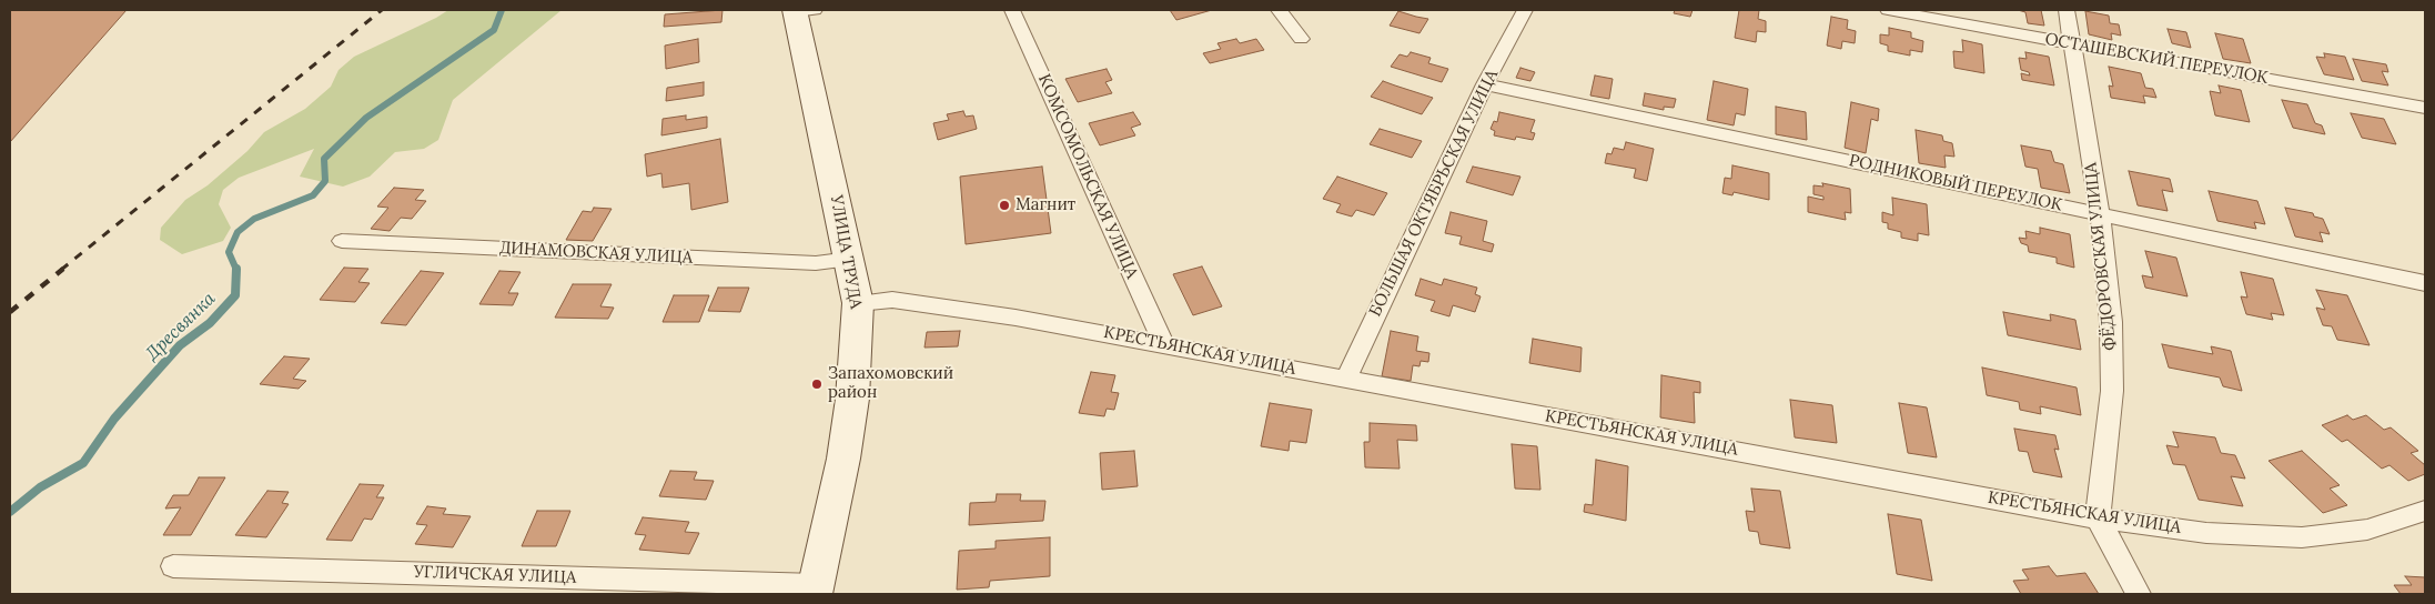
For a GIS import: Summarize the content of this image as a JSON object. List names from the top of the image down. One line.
{"streets":{"street":["ОСТАШЕВСКИЙ ПЕРЕУЛОК","КОМСОМОЛЬСКАЯ УЛИЦА","РОДНИКОВЫЙ ПЕРЕУЛОК","БОЛЬШАЯ ОКТЯБРЬСКАЯ УЛИЦА","УЛИЦА ТРУДА","ДИНАМОВСКАЯ УЛИЦА","ФЁДОРОВСКАЯ УЛИЦА","КРЕСТЬЯНСКАЯ УЛИЦА","УГЛИЧСКАЯ УЛИЦА"]},"crossings":[["ОСТАШЕВСКИЙ ПЕРЕУЛОК","ФЁДОРОВСКАЯ УЛИЦА"],["КОМСОМОЛЬСКАЯ УЛИЦА","КРЕСТЬЯНСКАЯ УЛИЦА"],["РОДНИКОВЫЙ ПЕРЕУЛОК","БОЛЬШАЯ ОКТЯБРЬСКАЯ УЛИЦА"],["РОДНИКОВЫЙ ПЕРЕУЛОК","ФЁДОРОВСКАЯ УЛИЦА"],["БОЛЬШАЯ ОКТЯБРЬСКАЯ УЛИЦА","КРЕСТЬЯНСКАЯ УЛИЦА"],["УЛИЦА ТРУДА","ДИНАМОВСКАЯ УЛИЦА"],["УЛИЦА ТРУДА","КРЕСТЬЯНСКАЯ УЛИЦА"],["УЛИЦА ТРУДА","УГЛИЧСКАЯ УЛИЦА"],["ФЁДОРОВСКАЯ УЛИЦА","КРЕСТЬЯНСКАЯ УЛИЦА"]],"water":["Дресвянка"],"places":["Магнит","Запахомовский район"]}
